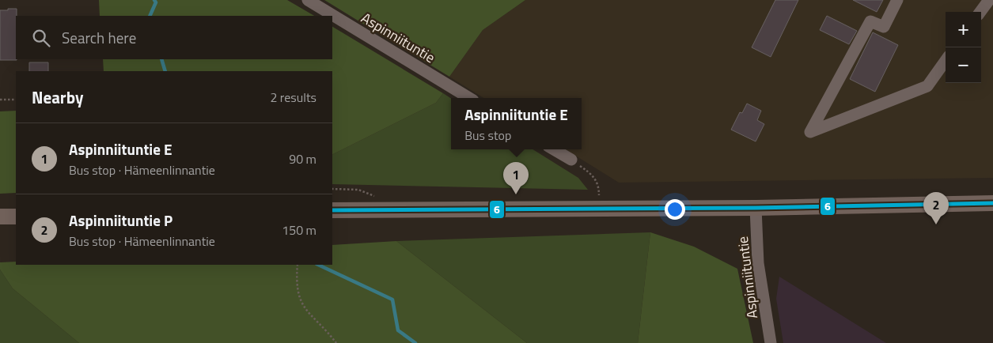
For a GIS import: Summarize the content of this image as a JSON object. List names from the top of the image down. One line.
{"streets":{"street":["Aspinniituntie"]},"lines":["transit line 6"],"page":{"map_buttons":["+","−"],"search":"Search here","heading":["Nearby","2 results"],"popup":["Aspinniituntie E","Bus stop"],"list":[{"mark":"1","name":"Aspinniituntie E","note":"Bus stop · Hämeenlinnantie","value":"90 m"},{"mark":"2","name":"Aspinniituntie P","note":"Bus stop · Hämeenlinnantie","value":"150 m"}],"pins":["1","2"]}}
